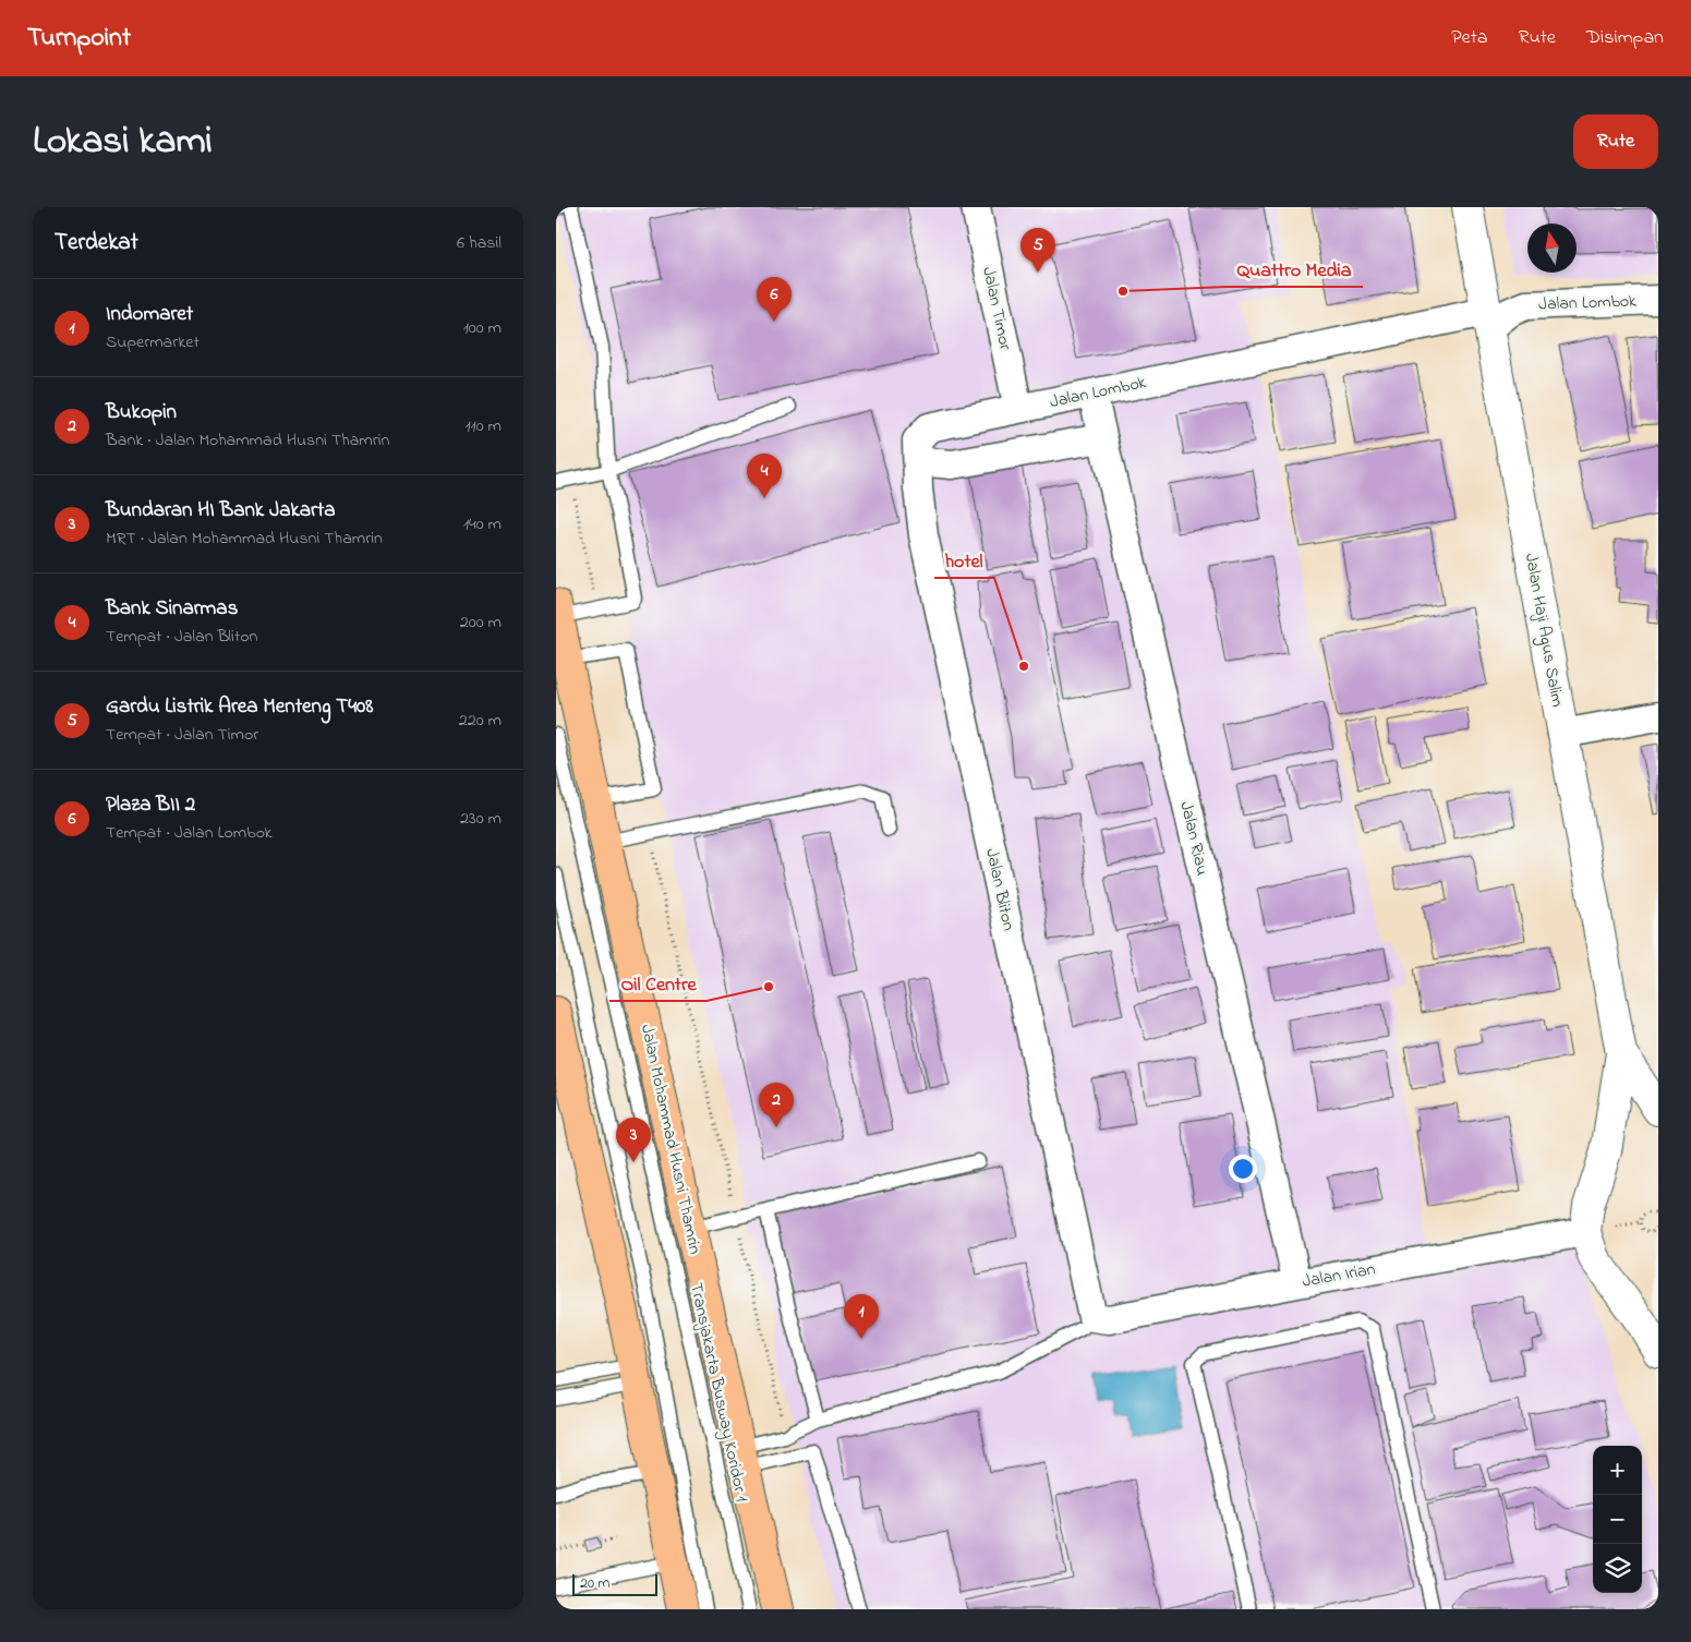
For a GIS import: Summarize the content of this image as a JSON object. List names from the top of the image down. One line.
{"streets":{"main road":["Jalan Mohammad Husni Thamrin"],"street":["Jalan Lombok","Jalan Timor","Jalan Haji Agus Salim","Jalan Riau","Jalan Bliton","Jalan Irian"],"lane":["Transjakarta Busway Koridor 1"]},"crossings":[["Jalan Lombok","Jalan Timor"],["Jalan Lombok","Jalan Haji Agus Salim"],["Jalan Lombok","Jalan Riau"],["Jalan Lombok","Jalan Bliton"],["Jalan Haji Agus Salim","Jalan Irian"],["Jalan Riau","Jalan Irian"],["Jalan Bliton","Jalan Irian"]],"places":["Quattro Media","hotel","Oil Centre"],"scale_bar":"20 m","north":"top","page":{"header":"Turnpoint","nav":["Peta","Rute","Disimpan"],"title":"Lokasi kami","buttons":"Rute","heading":["Terdekat","6 hasil"],"pins":["5","6","4","2","3","1"],"list":[{"mark":"1","name":"Indomaret","note":"Supermarket","value":"100 m"},{"mark":"2","name":"Bukopin","note":"Bank · Jalan Mohammad Husni Thamrin","value":"110 m"},{"mark":"3","name":"Bundaran HI Bank Jakarta","note":"MRT · Jalan Mohammad Husni Thamrin","value":"140 m"},{"mark":"4","name":"Bank Sinarmas","note":"Tempat · Jalan Bliton","value":"200 m"},{"mark":"5","name":"Gardu Listrik Area Menteng T408","note":"Tempat · Jalan Timor","value":"220 m"},{"mark":"6","name":"Plaza BII 2","note":"Tempat · Jalan Lombok","value":"230 m"}],"map_buttons":["+","−"],"scale":"20 m"}}
